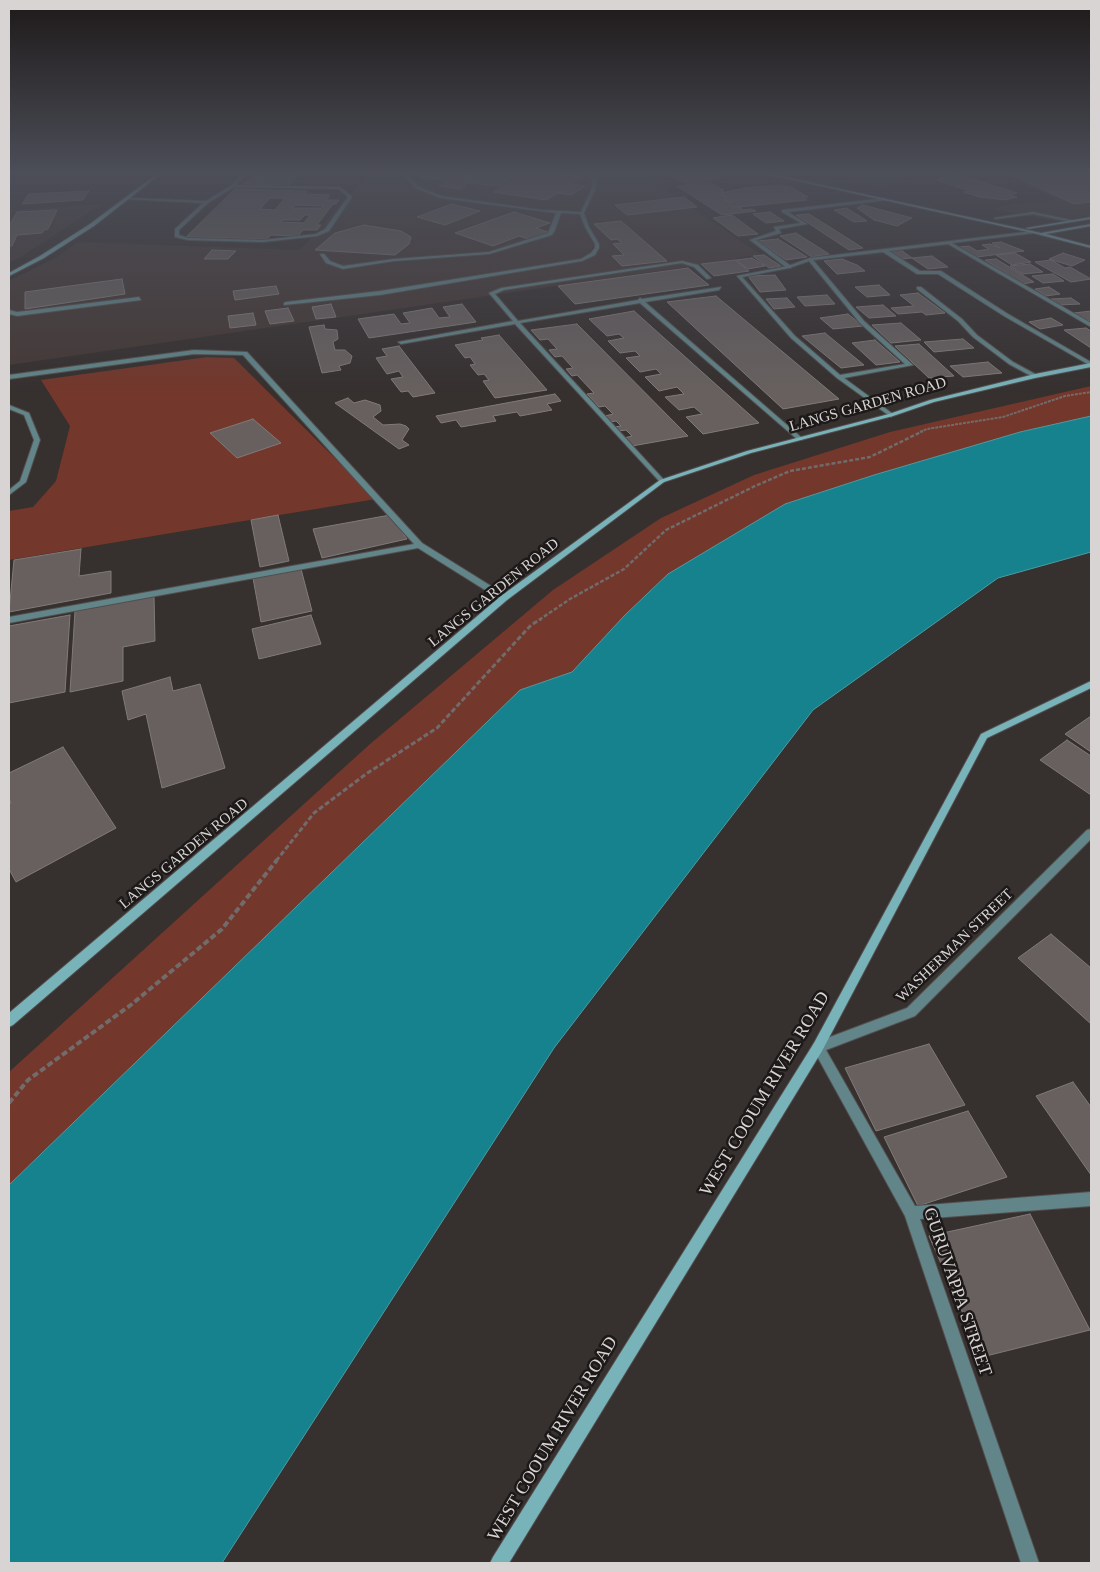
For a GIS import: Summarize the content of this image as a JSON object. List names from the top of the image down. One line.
{"streets":{"street":["LANGS GARDEN ROAD","WASHERMAN STREET","WEST COOUM RIVER ROAD","GURUVAPPA STREET"]},"crossings":[["WASHERMAN STREET","WEST COOUM RIVER ROAD"],["WASHERMAN STREET","GURUVAPPA STREET"],["WEST COOUM RIVER ROAD","GURUVAPPA STREET"]]}
